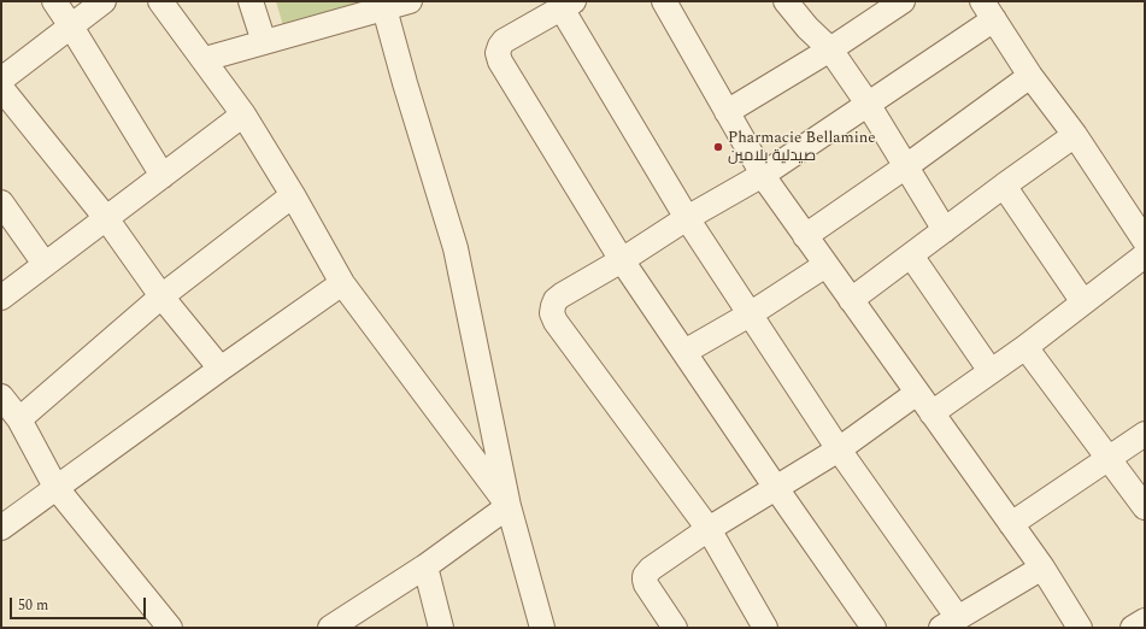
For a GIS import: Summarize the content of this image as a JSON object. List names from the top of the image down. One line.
{"places":["Pharmacie Bellamine صيدلية بلامين"],"scale_bar":"50 m"}
